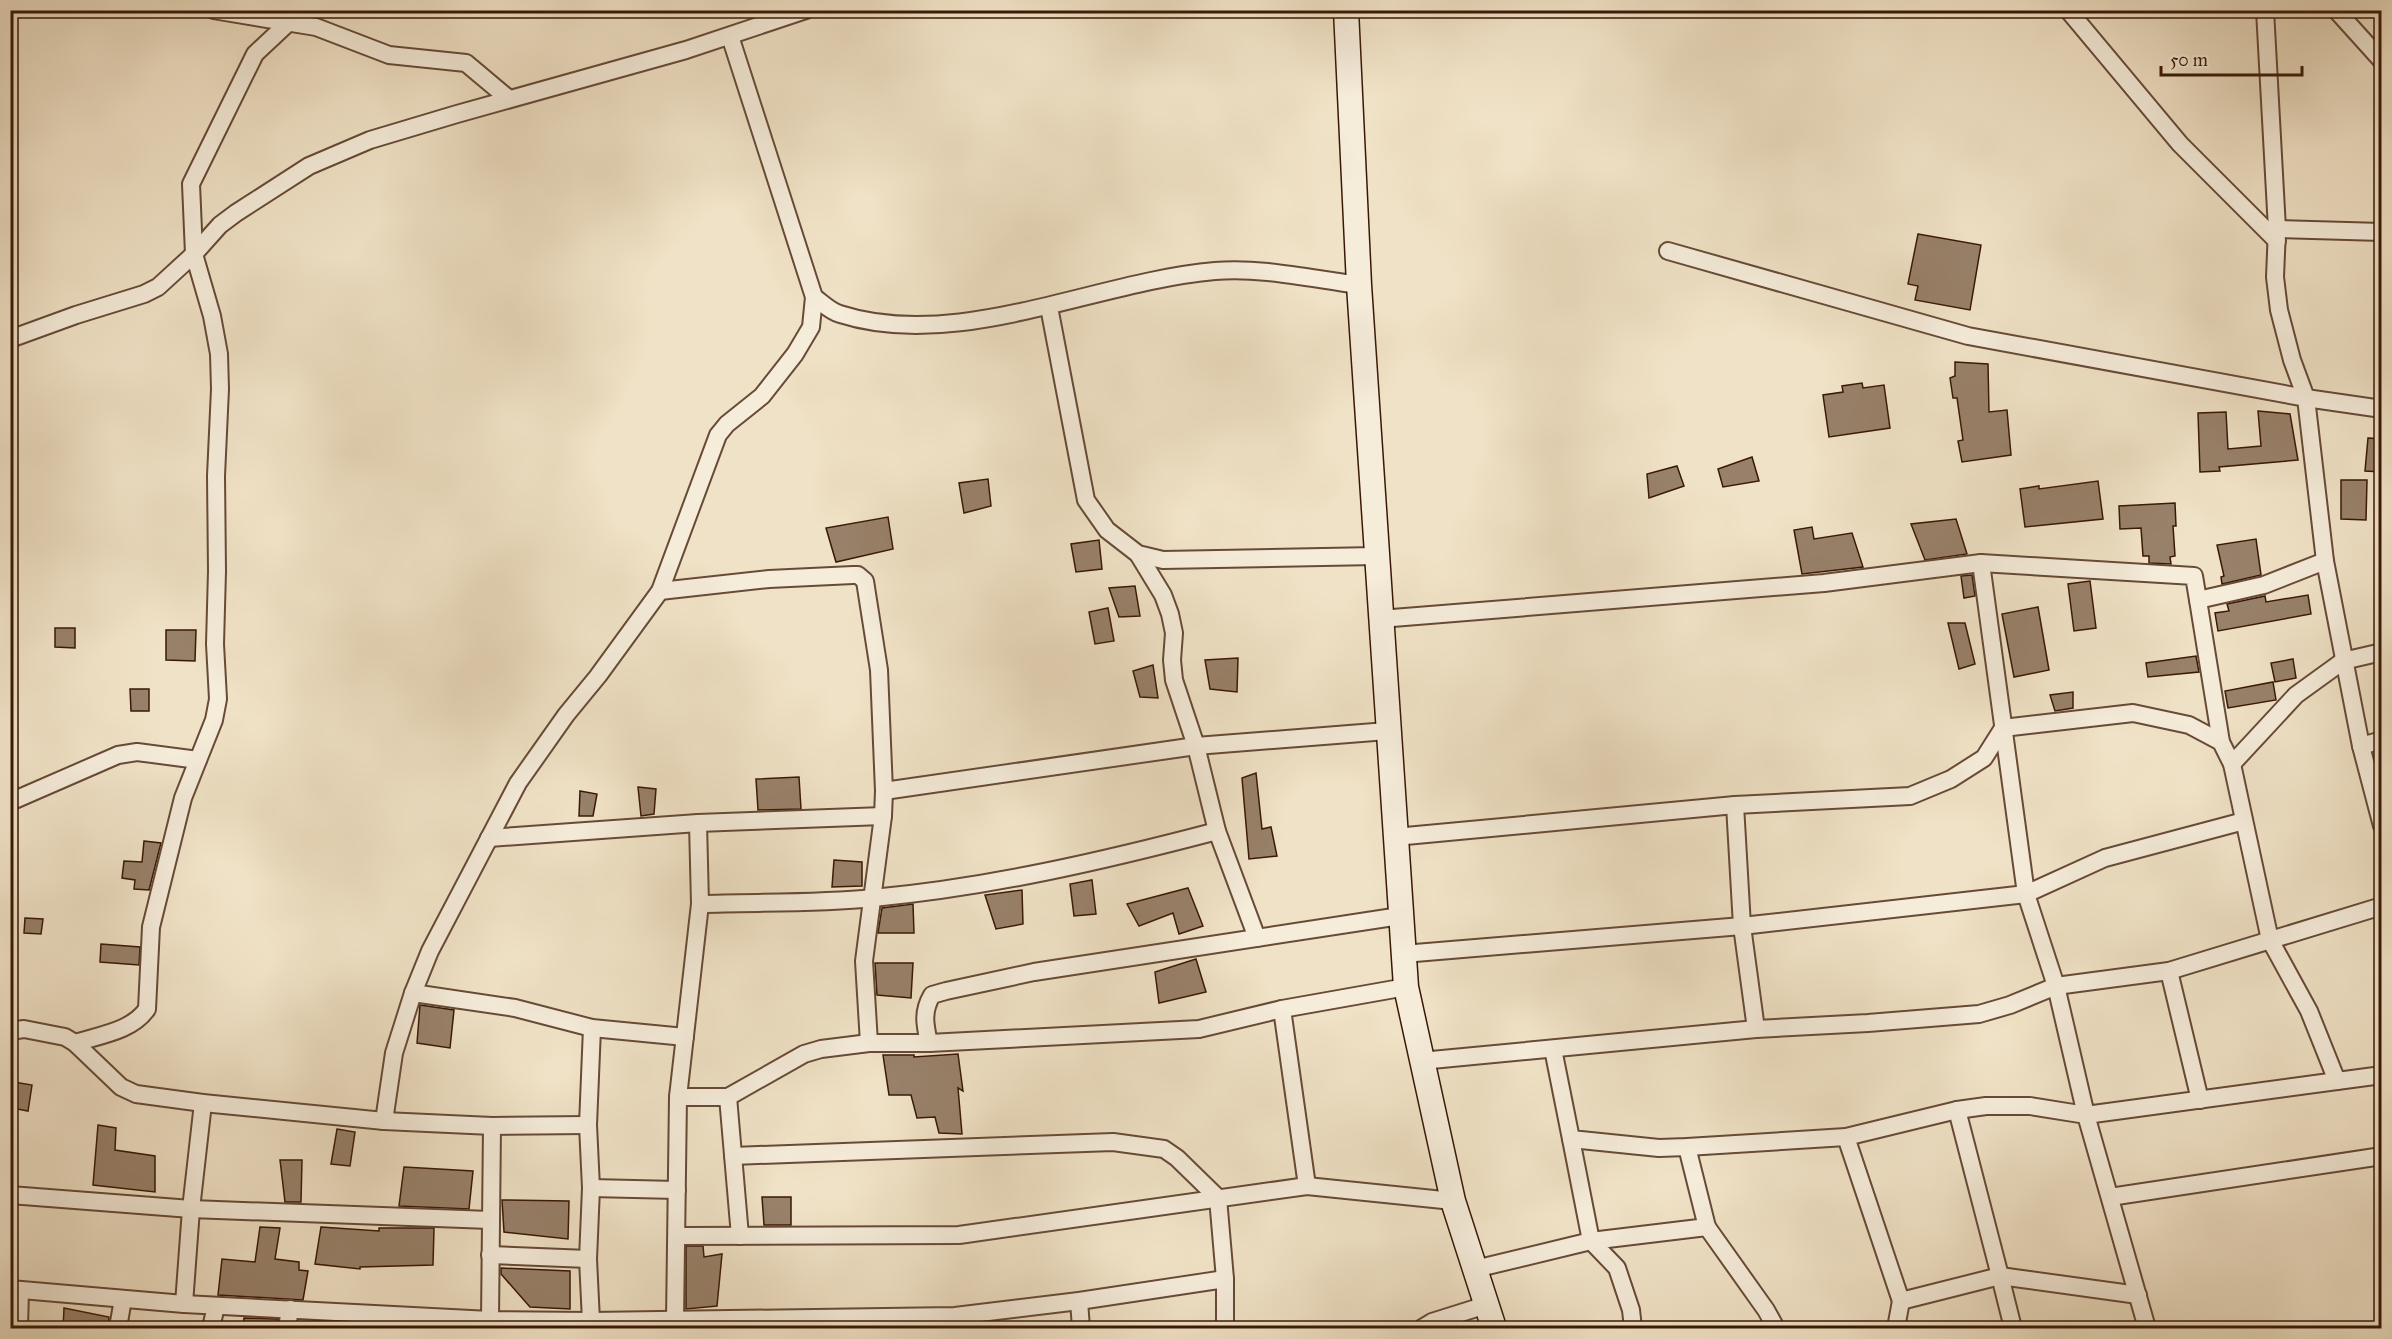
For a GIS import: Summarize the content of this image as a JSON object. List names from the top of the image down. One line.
{"scale_bar":"50 m"}
